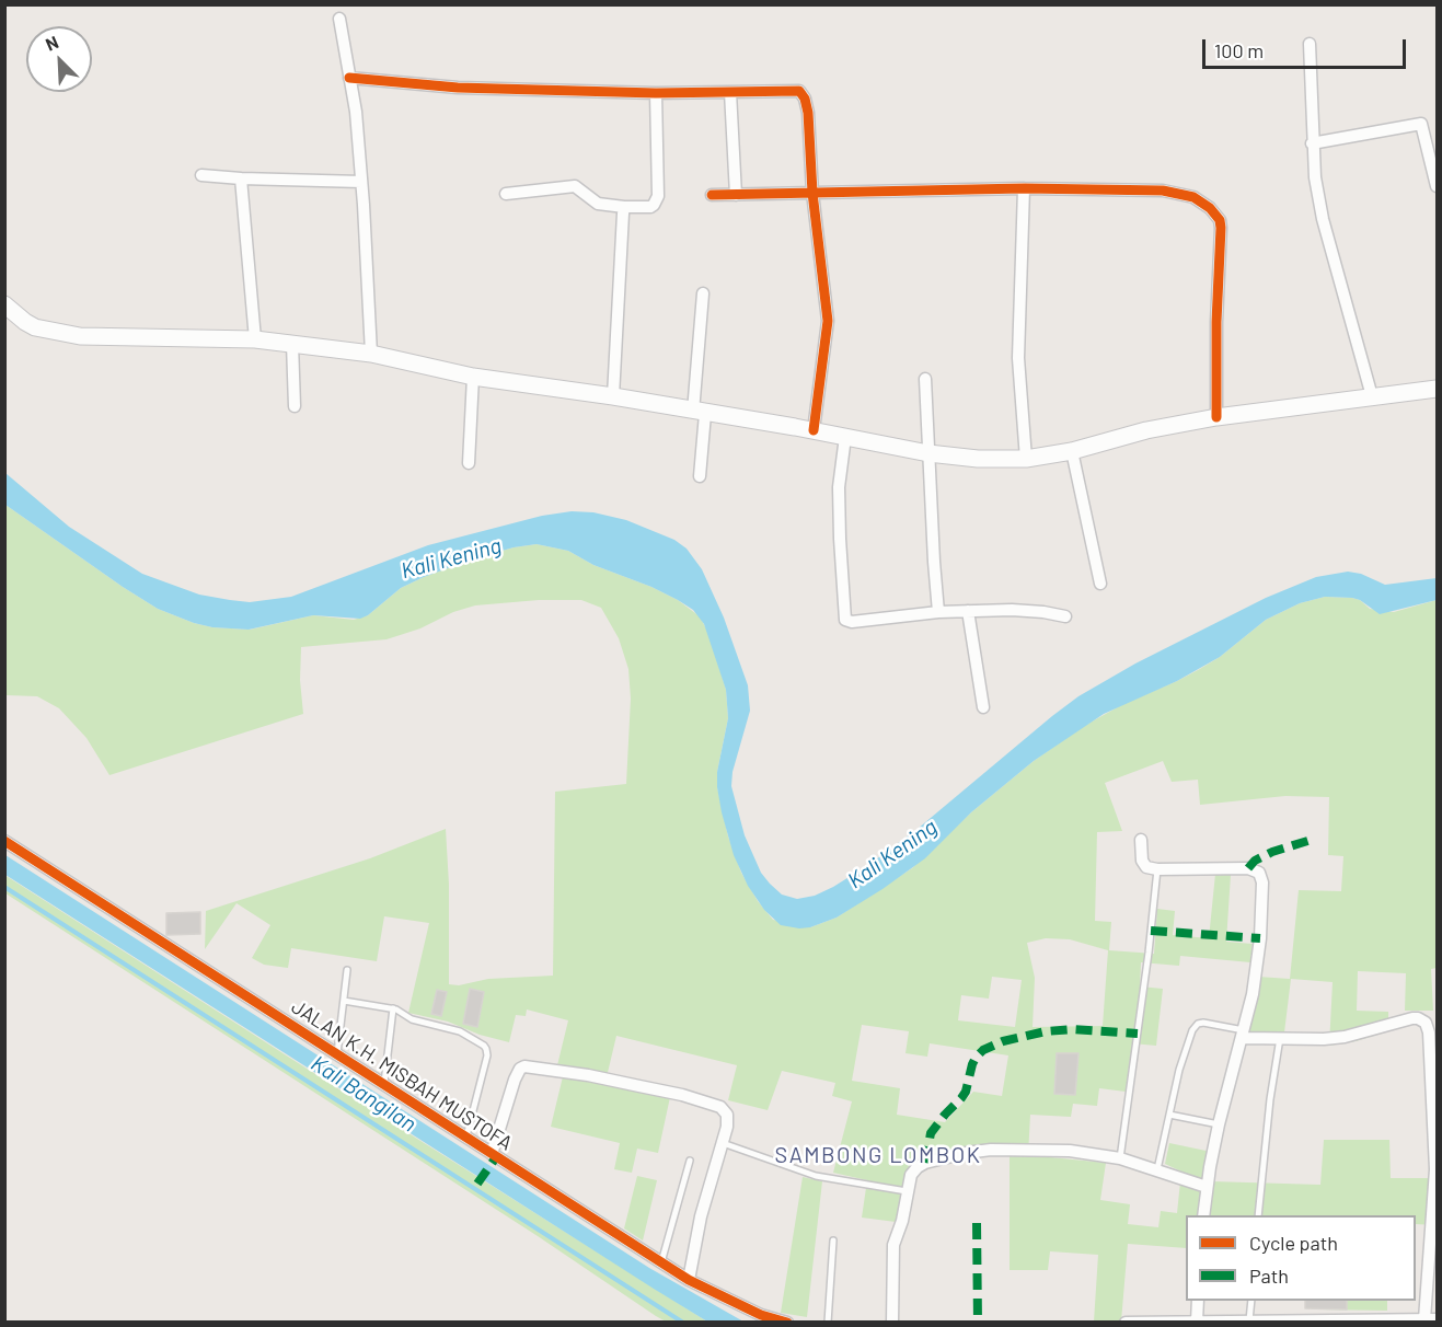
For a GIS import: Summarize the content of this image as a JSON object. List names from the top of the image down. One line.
{"streets":{"street":["JALAN K.H. MISBAH MUSTOFA"]},"districts":["SAMBONG LOMBOK"],"water":["Kali Kening","Kali Bangilan"],"legend":["Cycle path","Path"],"scale_bar":"100 m","north":"top left"}
